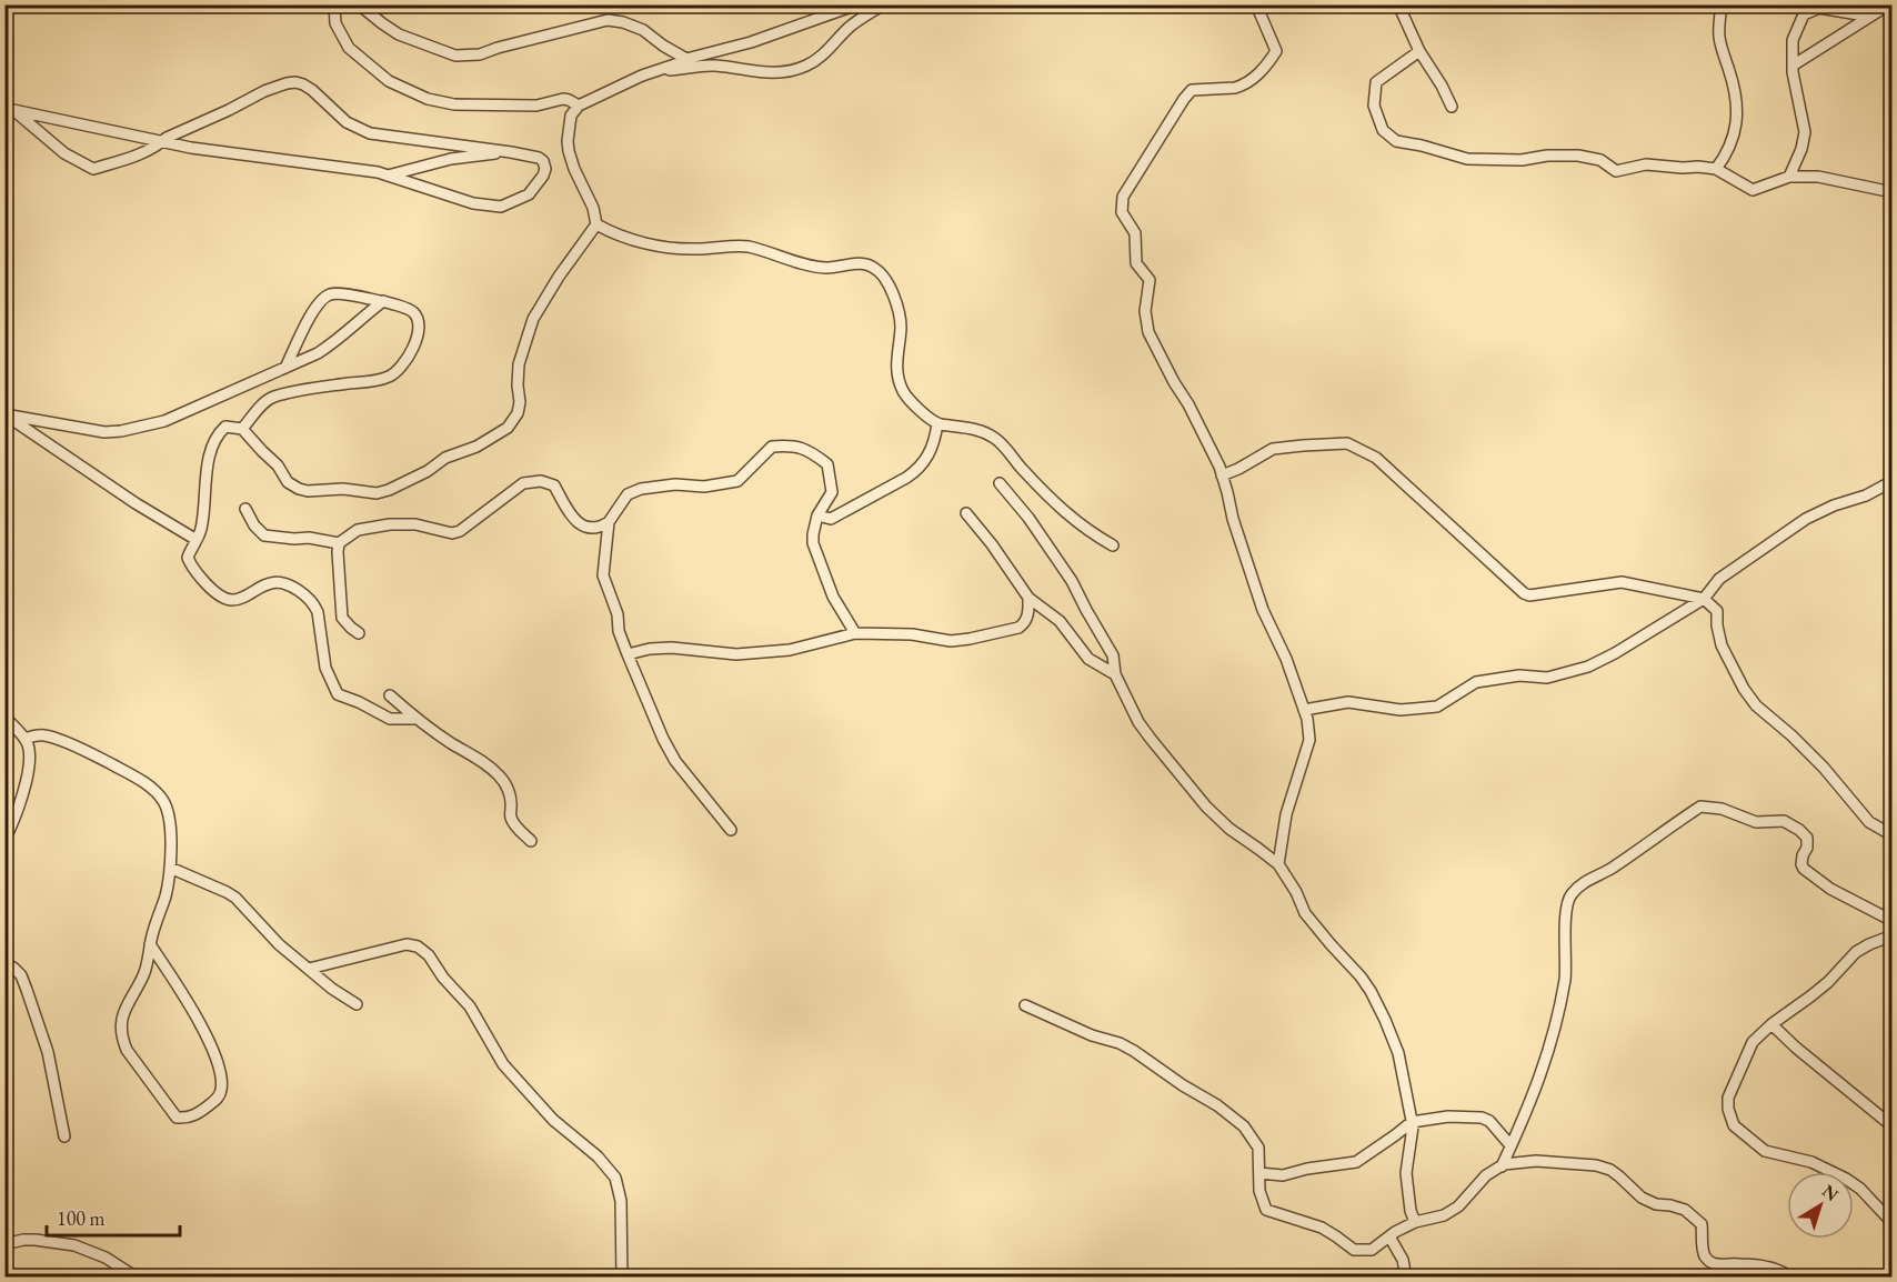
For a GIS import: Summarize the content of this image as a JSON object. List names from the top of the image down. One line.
{"scale_bar":"100 m","north":"top right"}
